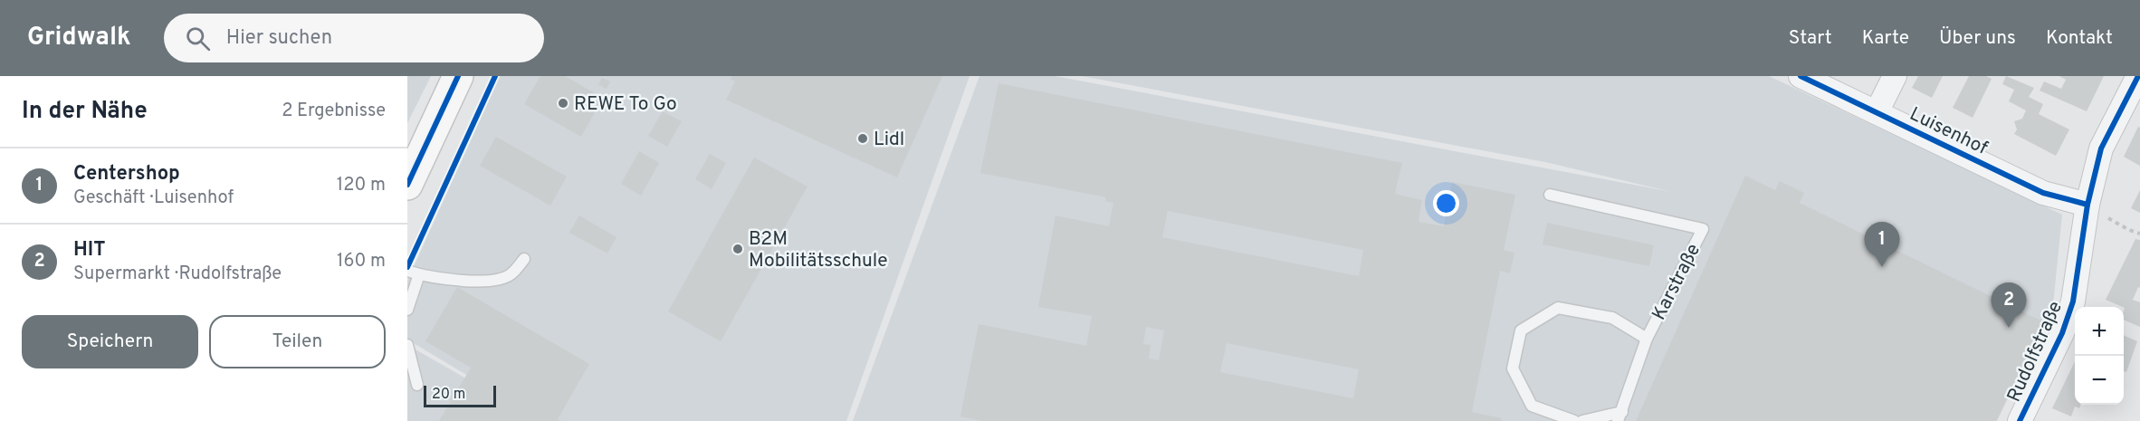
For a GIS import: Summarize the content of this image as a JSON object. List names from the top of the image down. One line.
{"streets":{"street":["Luisenhof","Rudolfstraße"],"lane":["Karstraße"]},"crossings":[["Luisenhof","Rudolfstraße"]],"places":["REWE To Go","Lidl","B2M Mobilitätsschule"],"scale_bar":"20 m","page":{"header":"Gridwalk","search":"Hier suchen","nav":["Start","Karte","Über uns","Kontakt"],"heading":["In der Nähe","2 Ergebnisse"],"list":[{"mark":"1","name":"Centershop","note":"Geschäft · Luisenhof","value":"120 m"},{"mark":"2","name":"HIT","note":"Supermarkt · Rudolfstraße","value":"160 m"}],"pins":["1","2"],"buttons":["Speichern","Teilen"],"map_buttons":["+","−"],"scale":"20 m"}}
